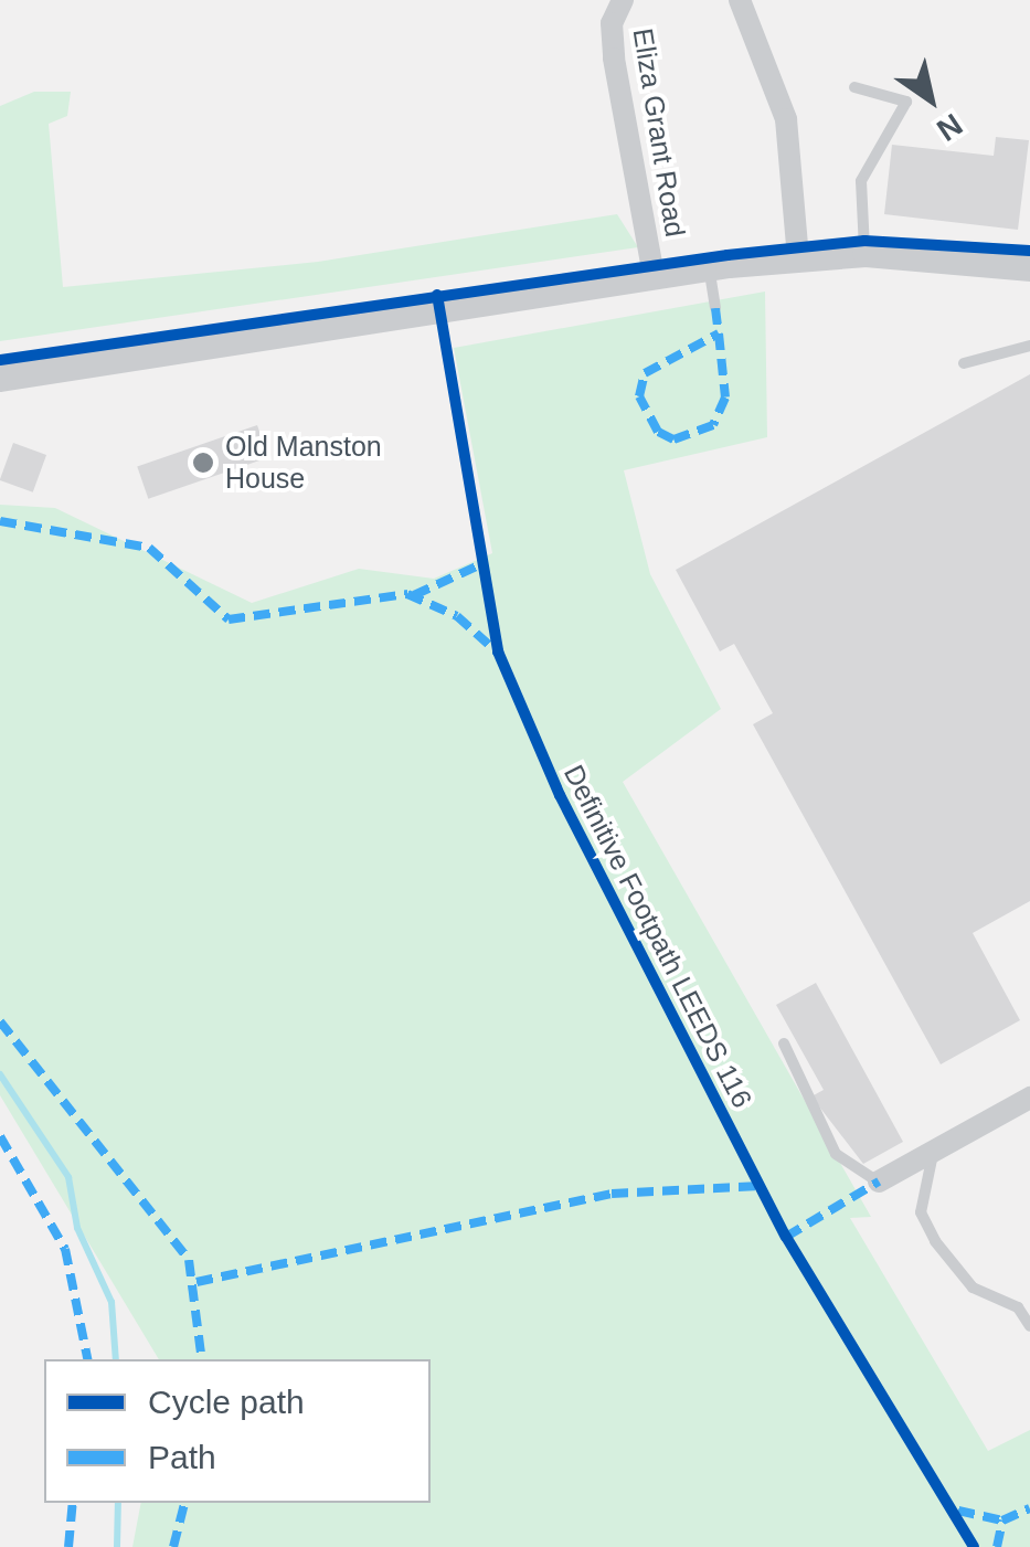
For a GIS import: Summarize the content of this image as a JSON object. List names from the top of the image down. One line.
{"streets":{"street":["Eliza Grant Road"],"cycle path":["Definitive Footpath LEEDS 116"]},"places":["Old Manston House"],"legend":["Cycle path","Path"],"north":"bottom right"}
